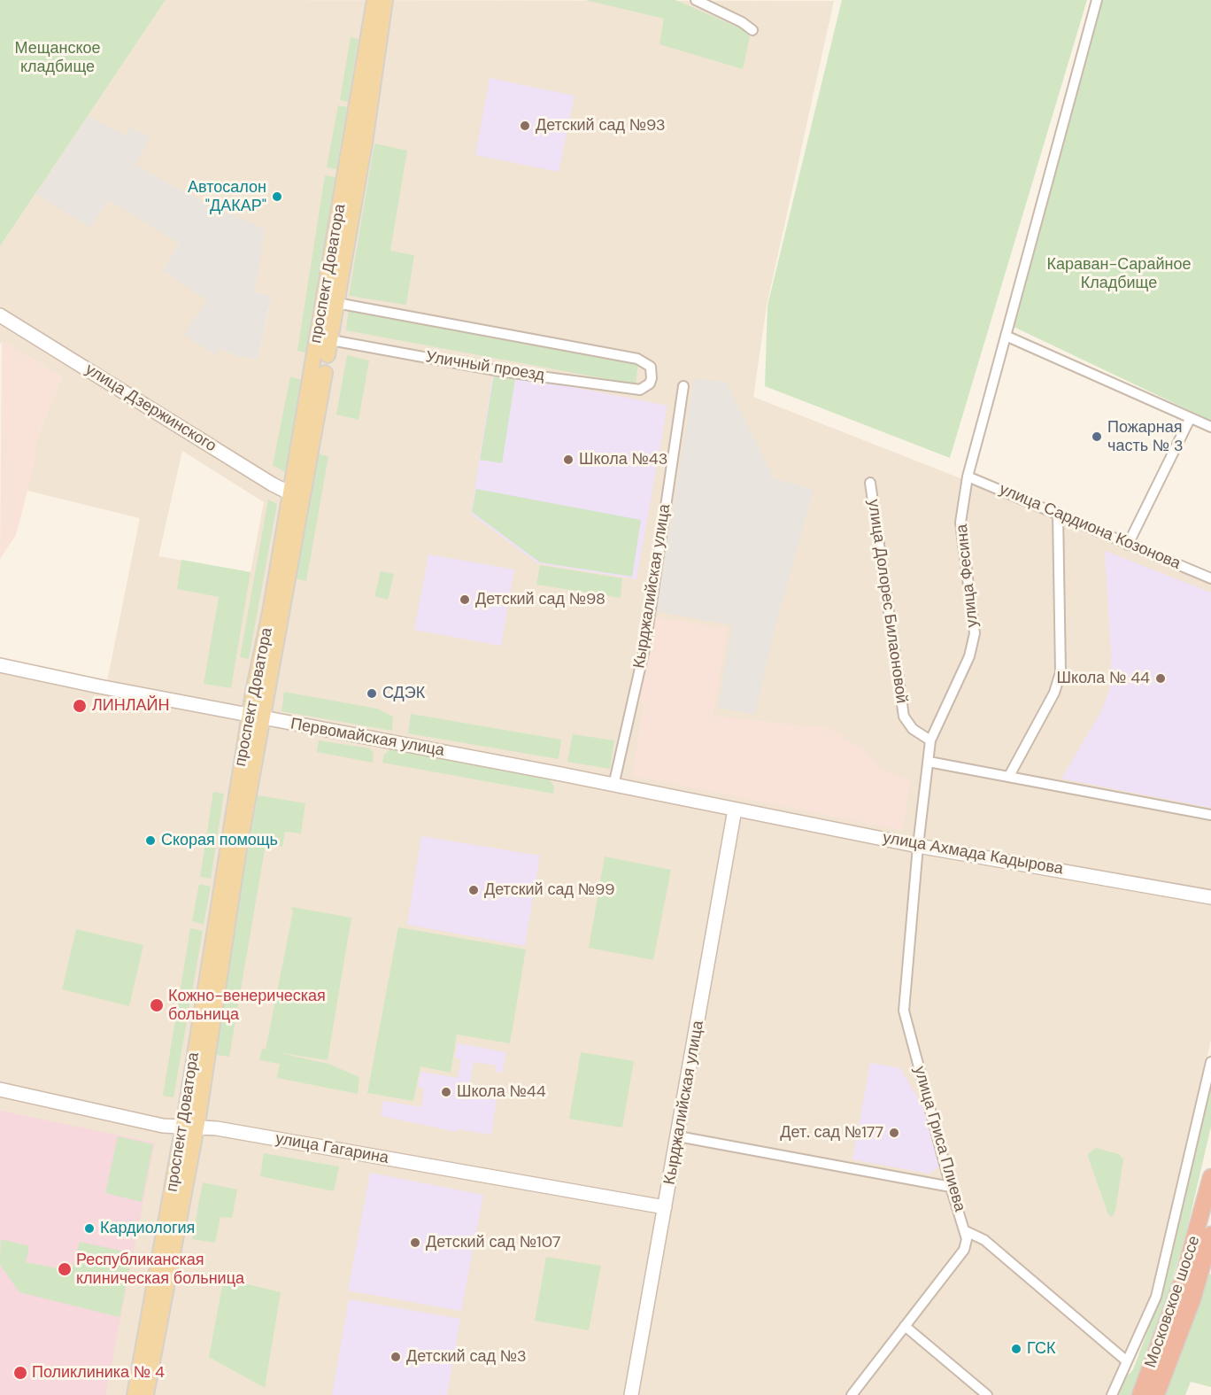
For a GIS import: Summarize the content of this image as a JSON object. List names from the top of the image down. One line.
{"streets":{"highway":["Московское шоссе"],"main road":["проспект Доватора"],"street":["Уличный проезд","улица Дзержинского","улица Сардиона Козонова","улица Фесина","Кырджалийская улица","улица Долорес Билаоновой","Первомайская улица","улица Ахмада Кадырова","улица Гриса Плиева","улица Гагарина"]},"crossings":[["проспект Доватора","Уличный проезд"],["проспект Доватора","улица Дзержинского"],["проспект Доватора","Первомайская улица"],["проспект Доватора","улица Гагарина"],["улица Сардиона Козонова","улица Фесина"],["улица Фесина","улица Долорес Билаоновой"],["улица Фесина","улица Гриса Плиева"],["Кырджалийская улица","Первомайская улица"],["Кырджалийская улица","улица Ахмада Кадырова"],["Кырджалийская улица","улица Гагарина"],["Первомайская улица","улица Ахмада Кадырова"],["улица Ахмада Кадырова","улица Гриса Плиева"]],"parks":["Мещанское кладбище","Караван-Сарайное Кладбище"],"places":["Детский сад №93","Автосалон \"ДАКАР\"","Пожарная часть № 3","Школа №43","Детский сад №98","Школа № 44","СДЭК","ЛИНЛАЙН","Скорая помощь","Детский сад №99","Кожно-венерическая больница","Школа №44","Дет. сад №177","Кардиология","Детский сад №107","Республиканская клиническая больница","ГСК","Детский сад №3","Поликлиника № 4"]}
